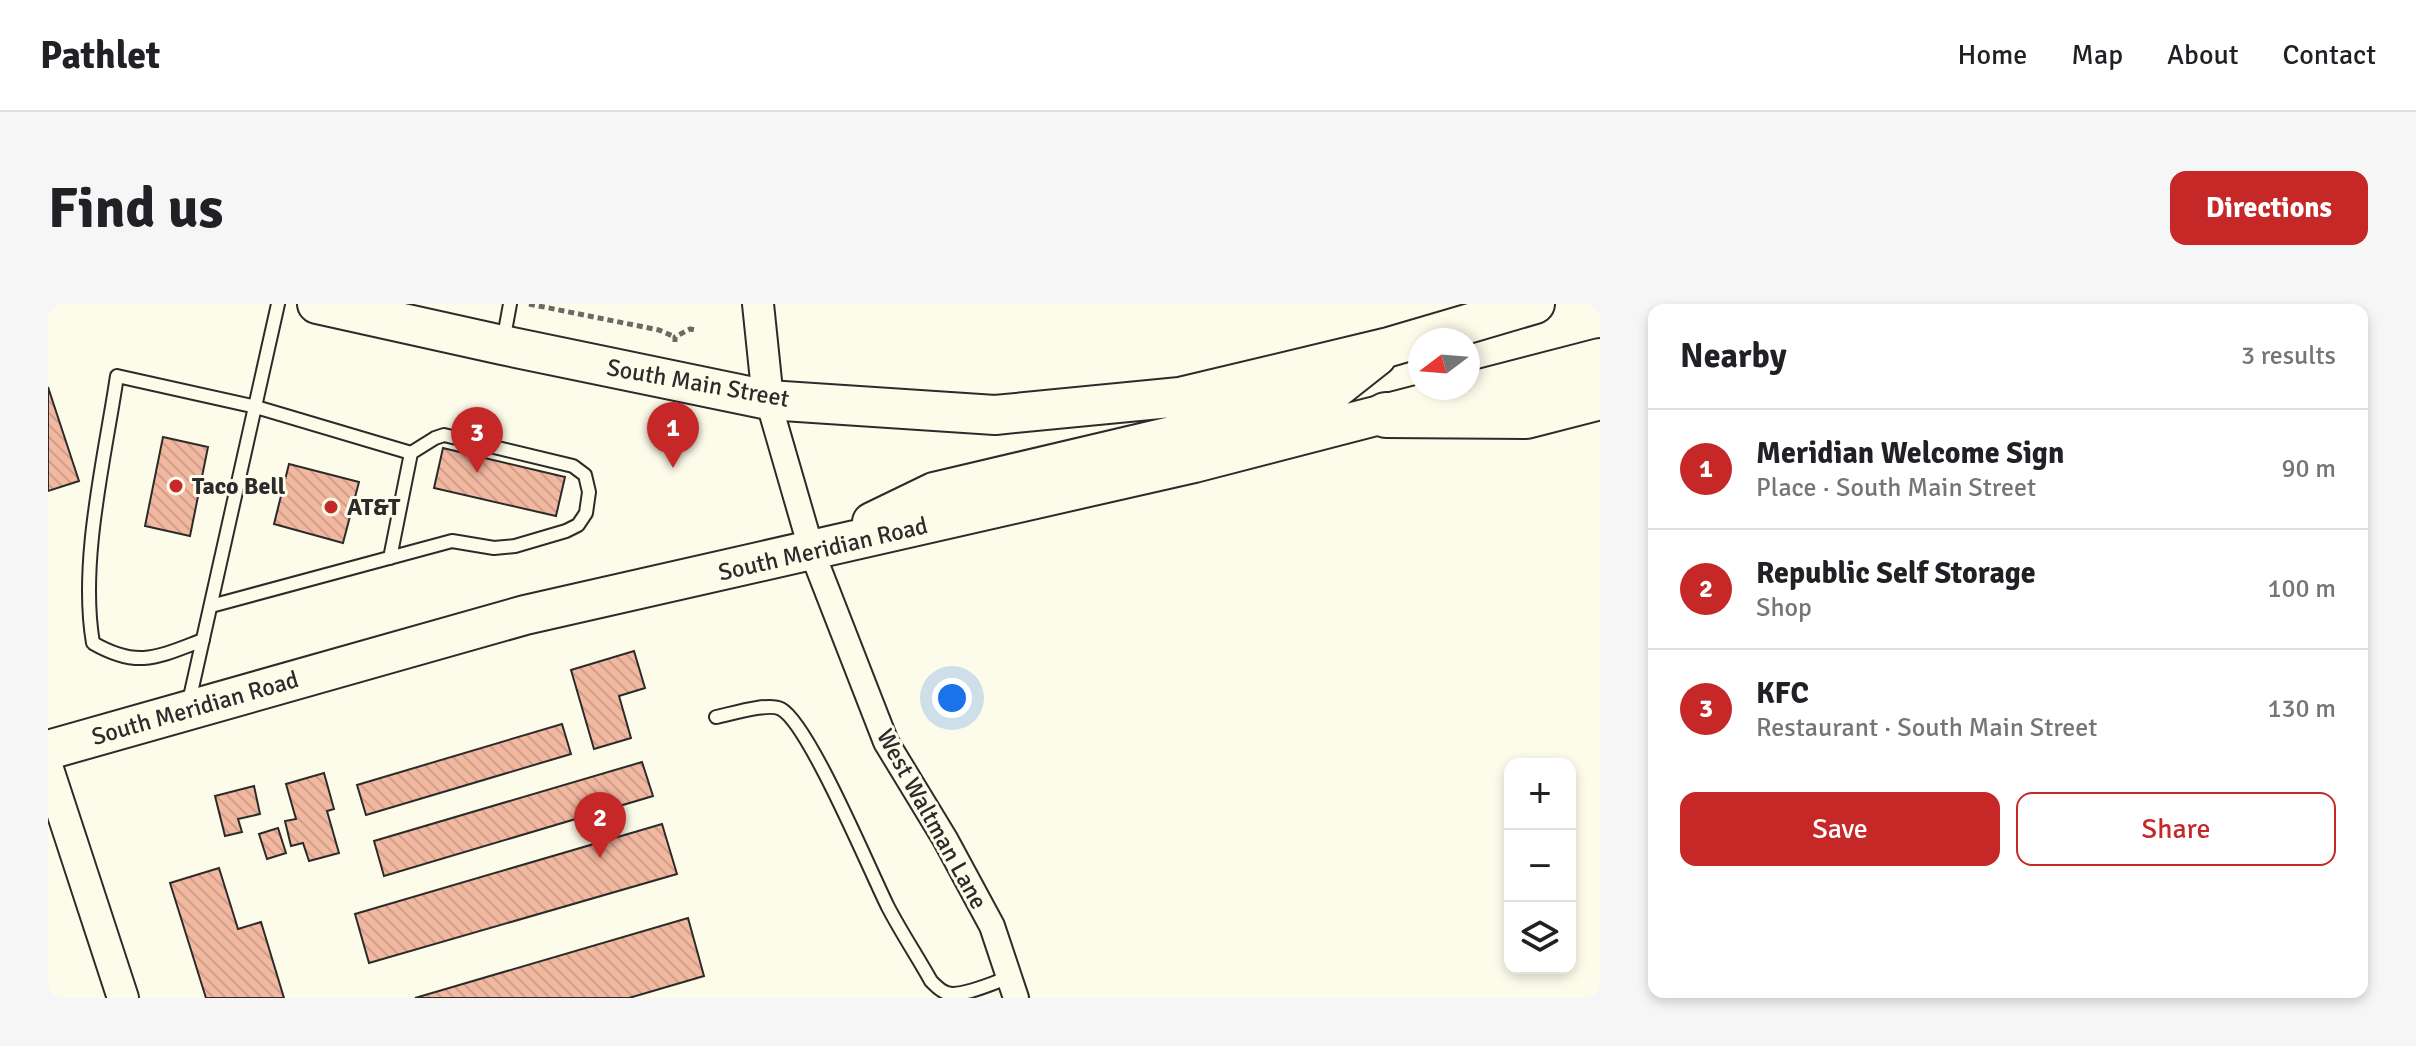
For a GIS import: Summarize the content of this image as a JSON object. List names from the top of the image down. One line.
{"streets":{"main road":["South Main Street","South Meridian Road"],"street":["West Waltman Lane"]},"crossings":[["South Main Street","West Waltman Lane"],["South Meridian Road","West Waltman Lane"]],"places":["Taco Bell","AT&T"],"north":"left","page":{"header":"Pathlet","nav":["Home","Map","About","Contact"],"buttons":["Directions",["Save","Share"]],"title":"Find us","heading":["Nearby","3 results"],"pins":["1","3","2"],"list":[{"mark":"1","name":"Meridian Welcome Sign","note":"Place · South Main Street","value":"90 m"},{"mark":"2","name":"Republic Self Storage","note":"Shop","value":"100 m"},{"mark":"3","name":"KFC","note":"Restaurant · South Main Street","value":"130 m"}],"map_buttons":["+","−"]}}
